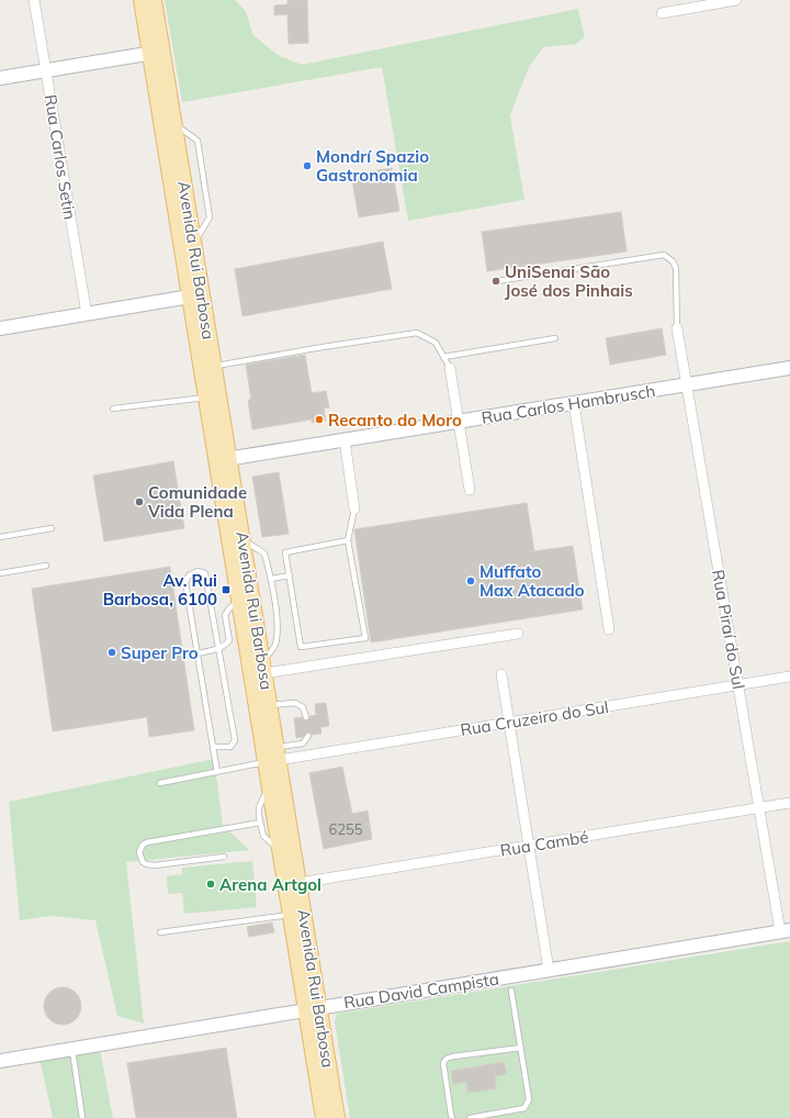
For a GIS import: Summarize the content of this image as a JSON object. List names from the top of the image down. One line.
{"streets":{"main road":["Avenida Rui Barbosa"],"street":["Rua Carlos Setin","Rua Carlos Hambrusch","Rua Piraí do Sul","Rua Cruzeiro do Sul","Rua Cambé","Rua David Campista"]},"crossings":[["Avenida Rui Barbosa","Rua Carlos Hambrusch"],["Avenida Rui Barbosa","Rua Cruzeiro do Sul"],["Avenida Rui Barbosa","Rua Cambé"],["Avenida Rui Barbosa","Rua David Campista"],["Rua Carlos Hambrusch","Rua Piraí do Sul"],["Rua Piraí do Sul","Rua Cruzeiro do Sul"],["Rua Piraí do Sul","Rua Cambé"],["Rua Piraí do Sul","Rua David Campista"]],"places":{"other":["Mondrí Spazio Gastronomia","UniSenai São José dos Pinhais","Recanto do Moro","Comunidade Vida Plena","Muffato Max Atacado","Super Pro","Arena Artgol"],"transit":["Av. Rui Barbosa, 6100"]},"house_numbers":["6255"]}
